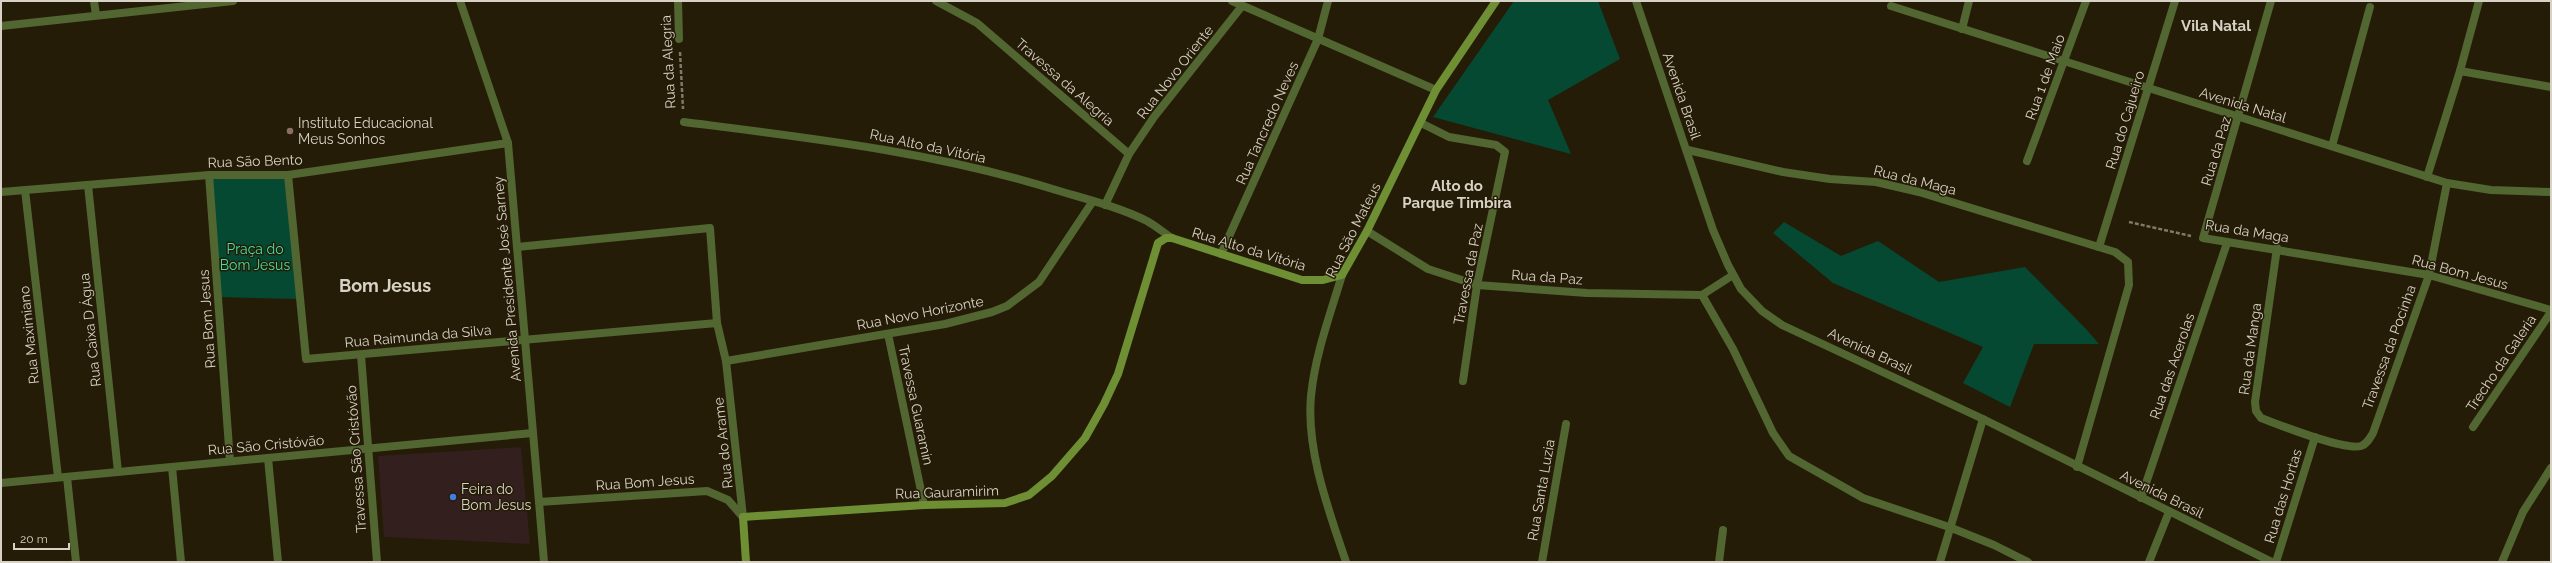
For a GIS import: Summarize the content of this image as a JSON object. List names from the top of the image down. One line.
{"streets":{"main road":["Rua Alto da Vitória","Rua São Mateus","Rua do Arame","Rua Gauramirim"],"street":["Rua da Alegria","Rua Novo Oriente","Rua 1 de Maio","Travessa da Alegria","Avenida Brasil","Avenida Natal","Rua do Cajueiro","Rua Tancredo Neves","Rua da Paz","Rua São Bento","Rua da Maga","Rua Bom Jesus","Travessa da Paz","Avenida Presidente José Sarney","Rua Novo Horizonte","Rua Caixa D Água","Rua Maximiano","Rua Raimunda da Silva","Travessa da Pocinha","Rua da Manga","Trecho da Galeria","Rua das Acerolas","Travessa Guaramin","Rua São Cristóvão","Travessa São Cristóvão","Rua Santa Luzia","Rua das Hortas"]},"crossings":[["Rua da Alegria","Rua Alto da Vitória"],["Rua Novo Oriente","Travessa da Alegria"],["Rua 1 de Maio","Avenida Natal"],["Avenida Brasil","Rua da Maga"],["Avenida Brasil","Rua das Acerolas"],["Avenida Natal","Rua do Cajueiro"],["Avenida Natal","Rua da Paz"],["Avenida Natal","Travessa da Pocinha"],["Rua do Cajueiro","Rua da Maga"],["Rua Tancredo Neves","Rua Alto da Vitória"],["Rua Alto da Vitória","Rua São Mateus"],["Rua Alto da Vitória","Rua Novo Horizonte"],["Rua Alto da Vitória","Rua Gauramirim"],["Rua da Paz","Rua da Maga"],["Rua da Paz","Rua São Mateus"],["Rua da Paz","Travessa da Paz"],["Rua São Bento","Rua Bom Jesus"],["Rua São Bento","Avenida Presidente José Sarney"],["Rua São Bento","Rua Caixa D Água"],["Rua São Bento","Rua Maximiano"],["Rua São Bento","Rua Raimunda da Silva"],["Rua da Maga","Rua Bom Jesus"],["Rua da Maga","Rua da Manga"],["Rua da Maga","Rua das Acerolas"],["Rua São Mateus","Travessa da Paz"],["Rua Bom Jesus","Avenida Presidente José Sarney"],["Rua Bom Jesus","Travessa da Pocinha"],["Rua Bom Jesus","Trecho da Galeria"],["Rua Bom Jesus","Rua do Arame"],["Rua Bom Jesus","Rua São Cristóvão"],["Rua Bom Jesus","Rua Gauramirim"],["Avenida Presidente José Sarney","Rua Raimunda da Silva"],["Avenida Presidente José Sarney","Rua São Cristóvão"],["Rua Novo Horizonte","Travessa Guaramin"],["Rua Novo Horizonte","Rua do Arame"],["Rua Caixa D Água","Rua São Cristóvão"],["Rua Maximiano","Rua São Cristóvão"],["Rua Raimunda da Silva","Rua do Arame"],["Rua Raimunda da Silva","Travessa São Cristóvão"],["Travessa da Pocinha","Rua da Manga"],["Travessa da Pocinha","Rua das Hortas"],["Rua da Manga","Rua das Hortas"],["Travessa Guaramin","Rua Gauramirim"],["Rua do Arame","Rua Gauramirim"],["Rua São Cristóvão","Travessa São Cristóvão"]],"districts":["Vila Natal","Alto do Parque Timbira","Bom Jesus"],"parks":["Praça do Bom Jesus"],"places":["Instituto Educacional Meus Sonhos","Feira do Bom Jesus"],"scale_bar":"20 m"}
